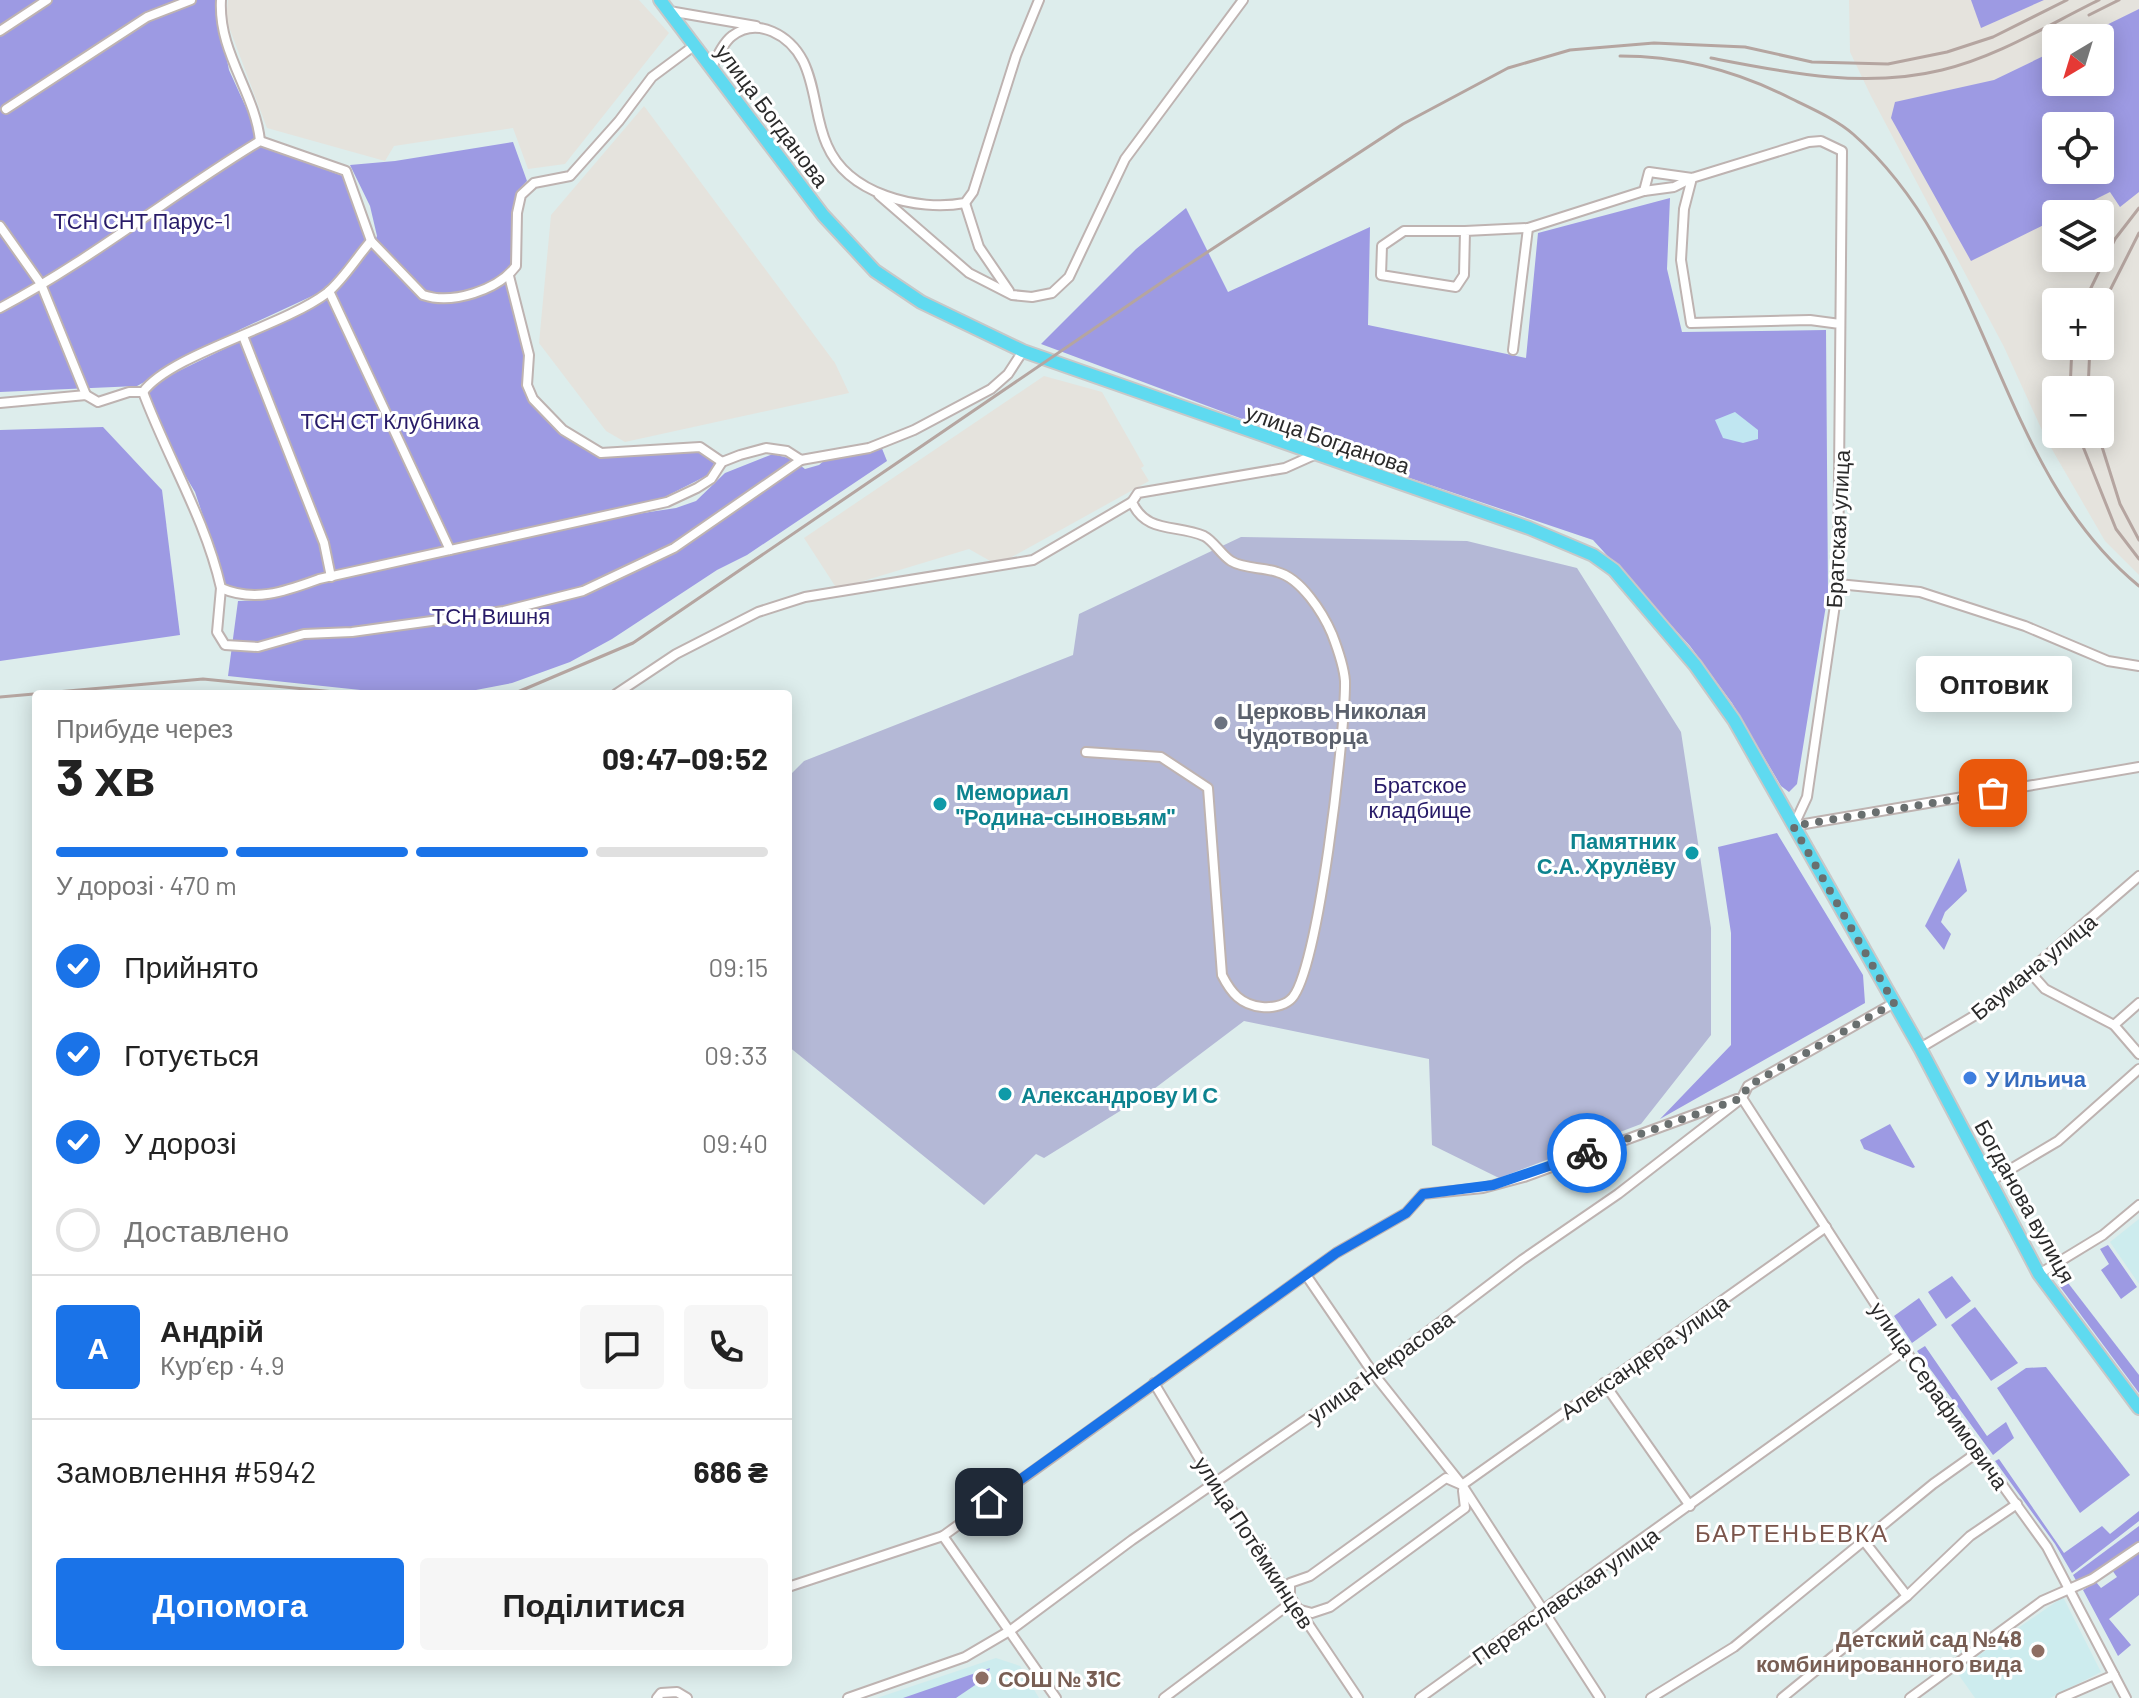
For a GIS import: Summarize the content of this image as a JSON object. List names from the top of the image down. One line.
{"streets":{"main road":["улица Богданова","Богданова вулиця"],"street":["Братская улица","Баумана улица","Александера улица","улица Некрасова","улица Серафимовича","улица Потёмкинцев","Переяславская улица"]},"crossings":[["улица Богданова","Братская улица"],["улица Богданова","Богданова вулиця"],["улица Богданова","улица Некрасова"],["Баумана улица","Богданова вулиця"],["Богданова вулиця","улица Некрасова"],["Александера улица","улица Серафимовича"],["Александера улица","улица Потёмкинцев"],["улица Некрасова","улица Серафимовича"],["улица Некрасова","улица Потёмкинцев"],["улица Серафимовича","Переяславская улица"]],"districts":["БАРТЕНЬЕВКА"],"parks":["ТСН СНТ Парус-1","ТСН СТ Клубника","ТСН Вишня","Братское кладбище"],"places":["Церковь Николая Чудотворца","Оптовик","Мемориал \"Родина-сыновьям\"","Памятник С.А. Хрулёву","У Ильича","Александрову И С","Детский сад №48 комбинированного вида","СОШ № 31С"],"north":"bottom left","page":{"map_buttons":["+","−"],"bubble":"Оптовик","heading":["3 хв","Прибуде через","09:47–09:52"],"panel":["Андрій","Кур’єр · 4.9","Замовлення #5942","686 ₴"],"bar":"У дорозі · 470 m","list":[["Прийнято","09:15"],["Готується","09:33"],["У дорозі","09:40"],"Доставлено"],"round":"А","buttons":["Допомога","Поділитися"]}}
